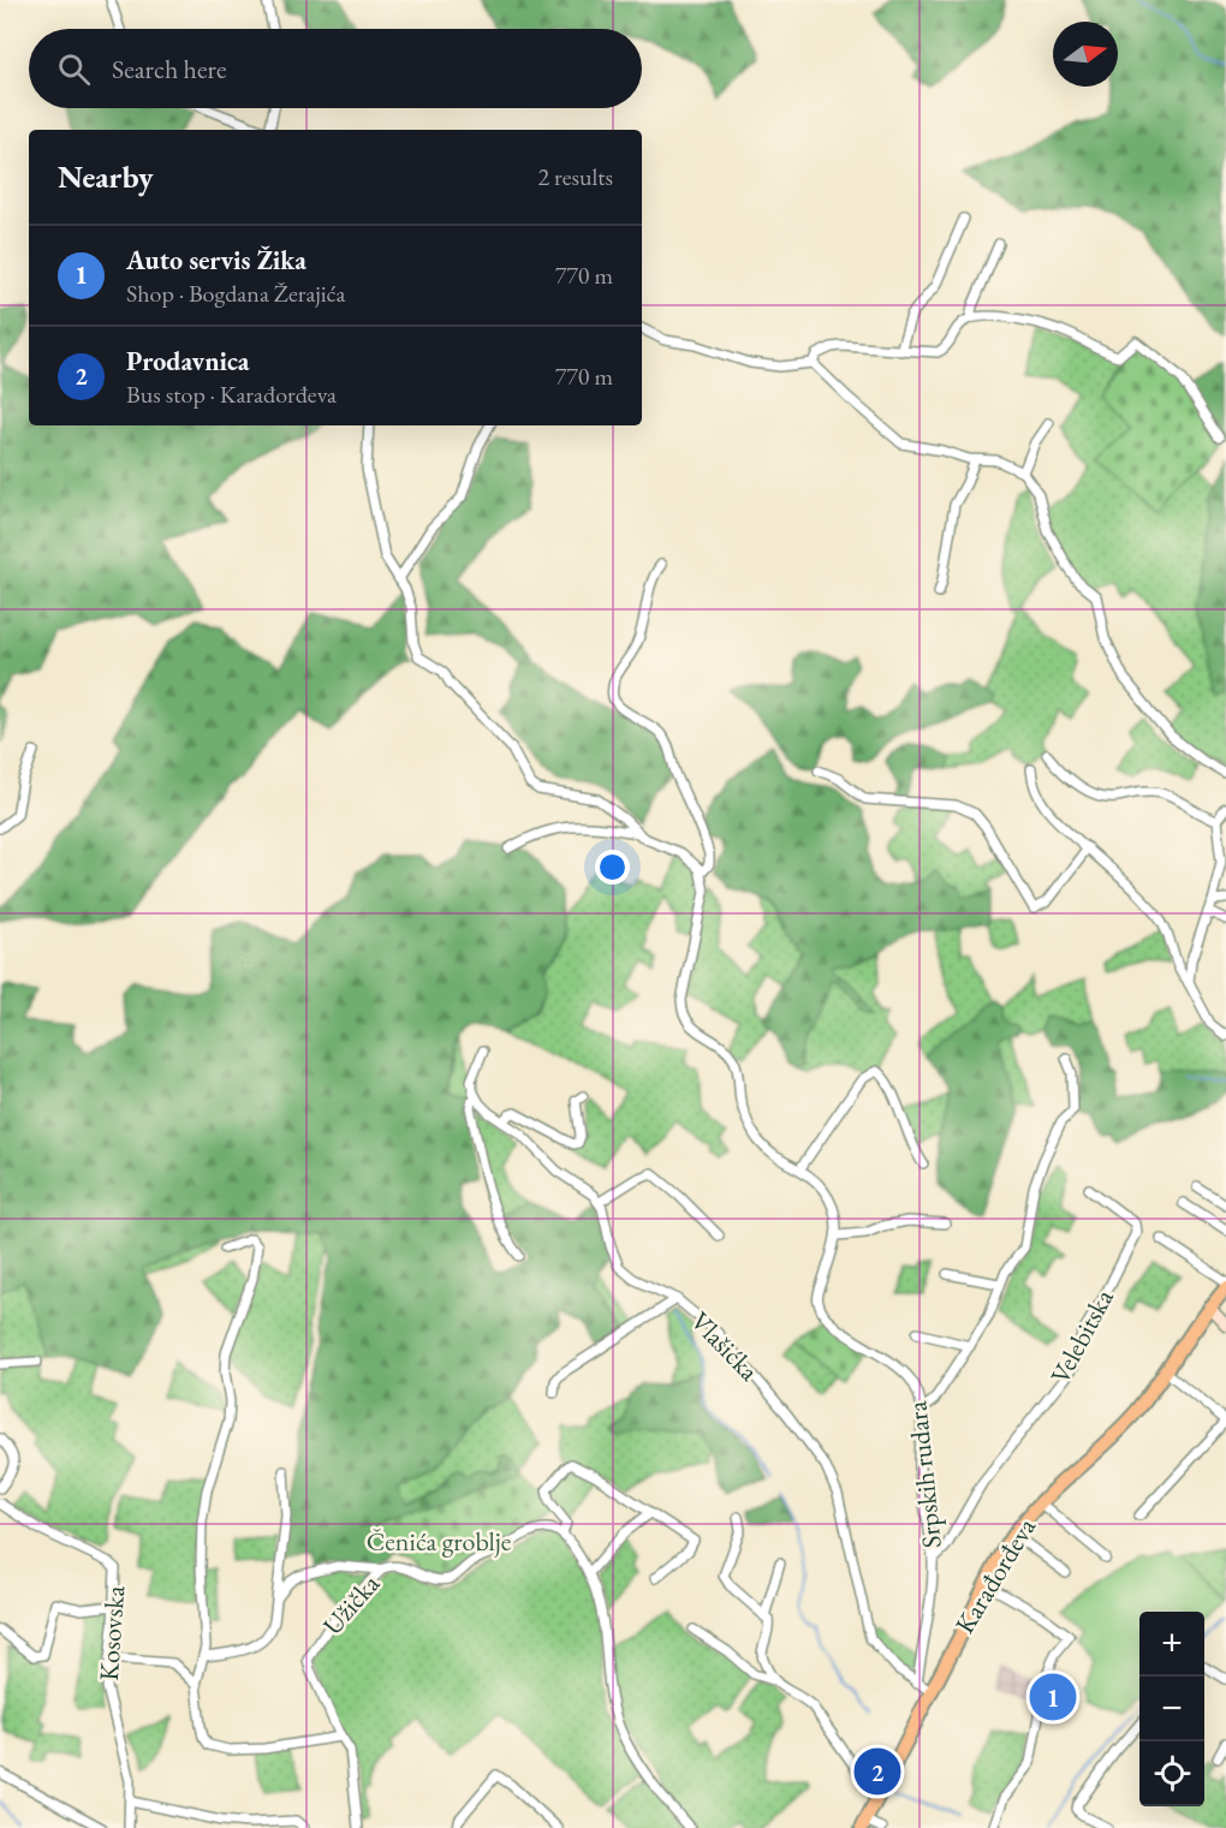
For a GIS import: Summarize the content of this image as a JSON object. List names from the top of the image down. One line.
{"streets":{"main road":["Karađorđeva"],"street":["Velebitska","Vlašićka","Srpskih rudara","Užička","Kosovska"]},"crossings":[["Velebitska","Srpskih rudara"],["Vlašićka","Srpskih rudara"],["Vlašićka","Karađorđeva"]],"parks":["Čenića groblje"],"north":"right","page":{"search":"Search here","heading":["Nearby","2 results"],"list":[{"mark":"1","name":"Auto servis Žika","note":"Shop · Bogdana Žerajića","value":"770 m"},{"mark":"2","name":"Prodavnica","note":"Bus stop · Karađorđeva","value":"770 m"}],"map_buttons":["+","−"],"pins":["1","2"]}}
